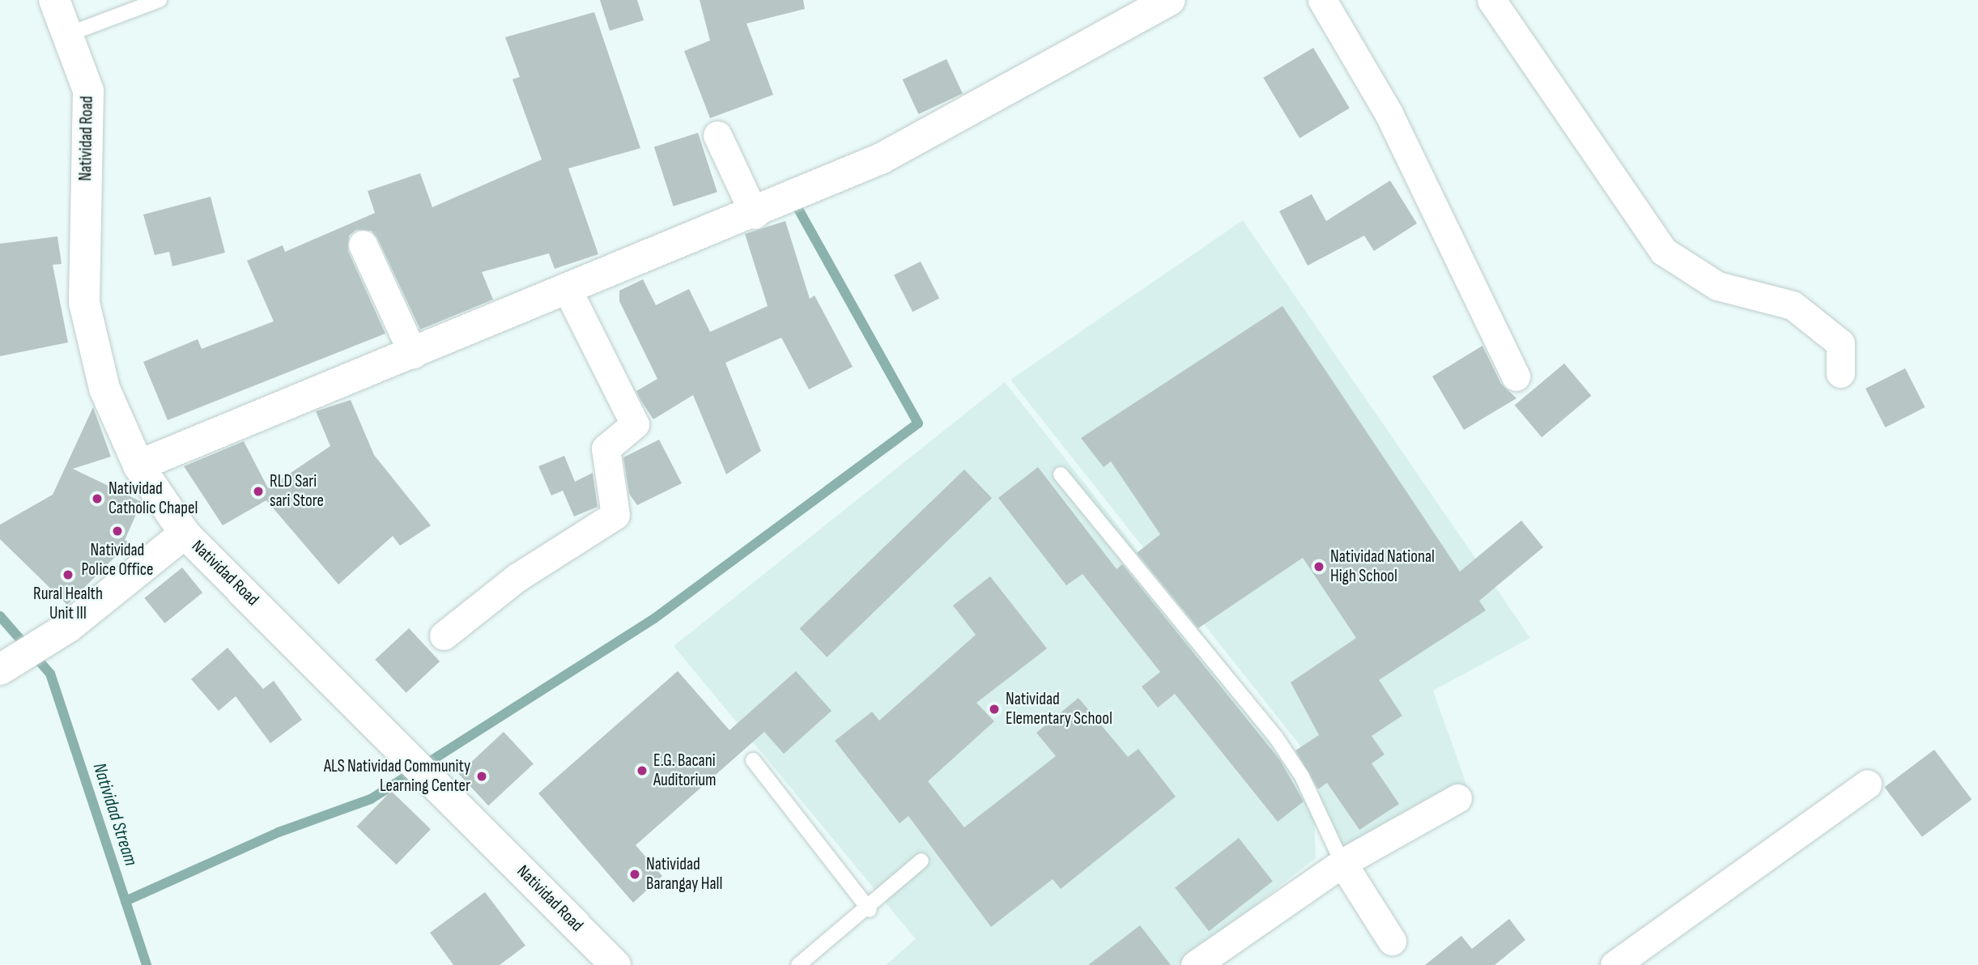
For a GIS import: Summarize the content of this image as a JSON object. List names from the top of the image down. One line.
{"streets":{"street":["Natividad Road"]},"water":["Natividad Stream"],"places":["RLD Sari sari Store","Natividad Catholic Chapel","Natividad Police Office","Natividad National High School","Rural Health Unit III","Natividad Elementary School","E.G. Bacani Auditorium","ALS Natividad Community Learning Center","Natividad Barangay Hall"]}
